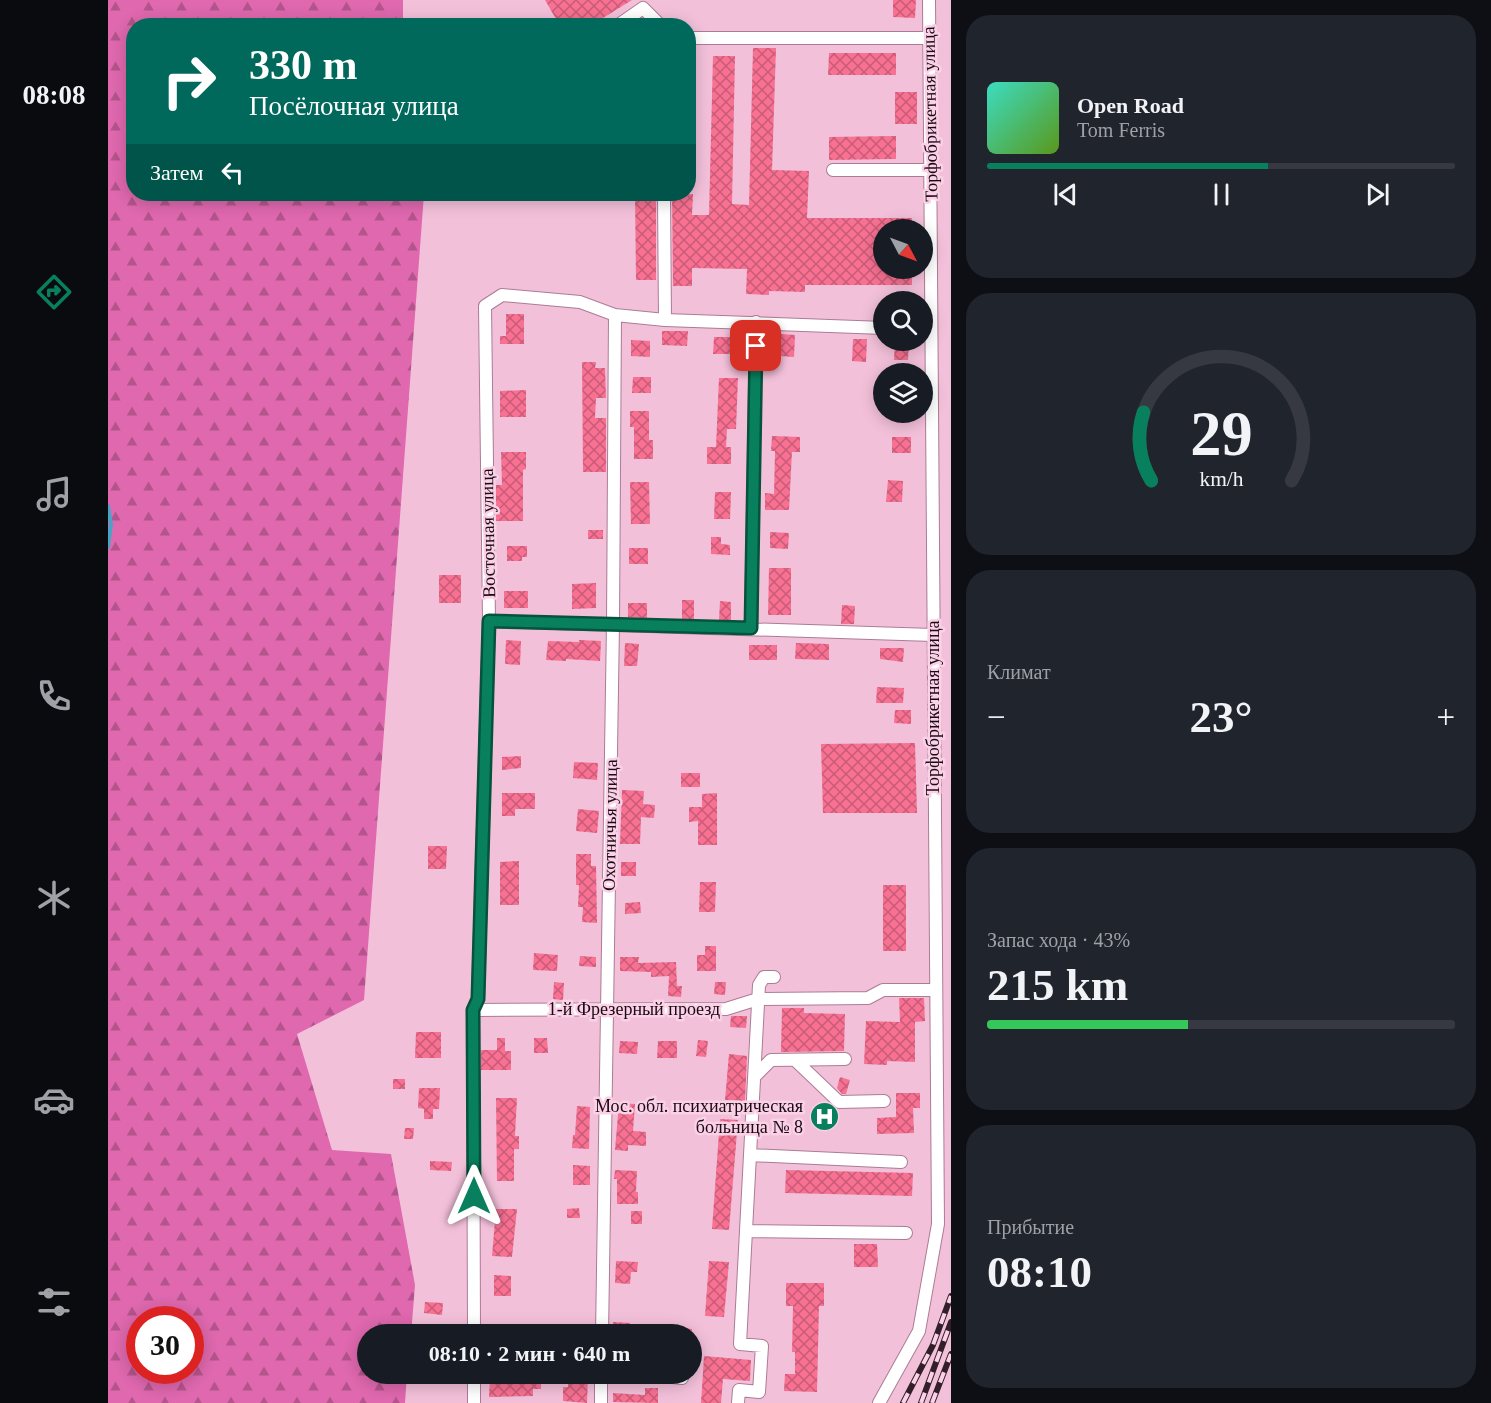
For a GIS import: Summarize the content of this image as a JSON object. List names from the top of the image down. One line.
{"streets":{"street":["Торфобрикетная улица","Восточная улица","Охотничья улица","1-й Фрезерный проезд"]},"crossings":[["Торфобрикетная улица","1-й Фрезерный проезд"],["Восточная улица","Охотничья улица"],["Восточная улица","1-й Фрезерный проезд"],["Охотничья улица","1-й Фрезерный проезд"]],"places":{"hospital":["Мос. обл. психиатрическая больница № 8"]},"north":"bottom right","page":{"tabs":"08:08","turn":["330 m","Посёлочная улица"],"song":["Open Road","Tom Ferris"],"then":"Затем","tile":["Климат",["Запас хода · 43%","215 km"],["Прибытие","08:10"]],"heat":["−","23°","+"],"limit":"30","trip":"08:10 · 2 мин · 640 m","gauge":["29","km/h"]}}
